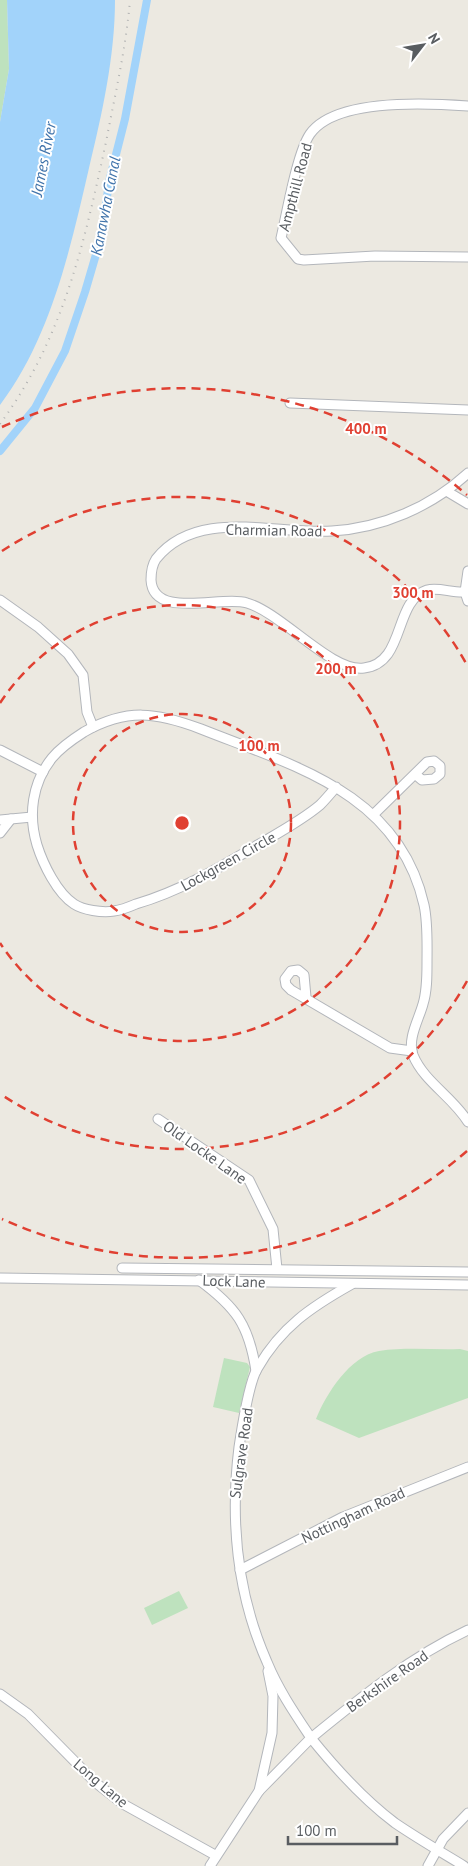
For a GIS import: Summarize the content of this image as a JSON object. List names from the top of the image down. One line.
{"streets":{"street":["Ampthill Road","Charmian Road","Lockgreen Circle","Old Locke Lane","Lock Lane","Sulgrave Road","Nottingham Road","Berkshire Road","Long Lane"]},"crossings":[["Lock Lane","Sulgrave Road"],["Sulgrave Road","Nottingham Road"],["Sulgrave Road","Berkshire Road"],["Sulgrave Road","Long Lane"]],"water":["James River","Kanawha Canal"],"scale_bar":"100 m","north":"top right","rings":["400 m","300 m","200 m","100 m"]}
